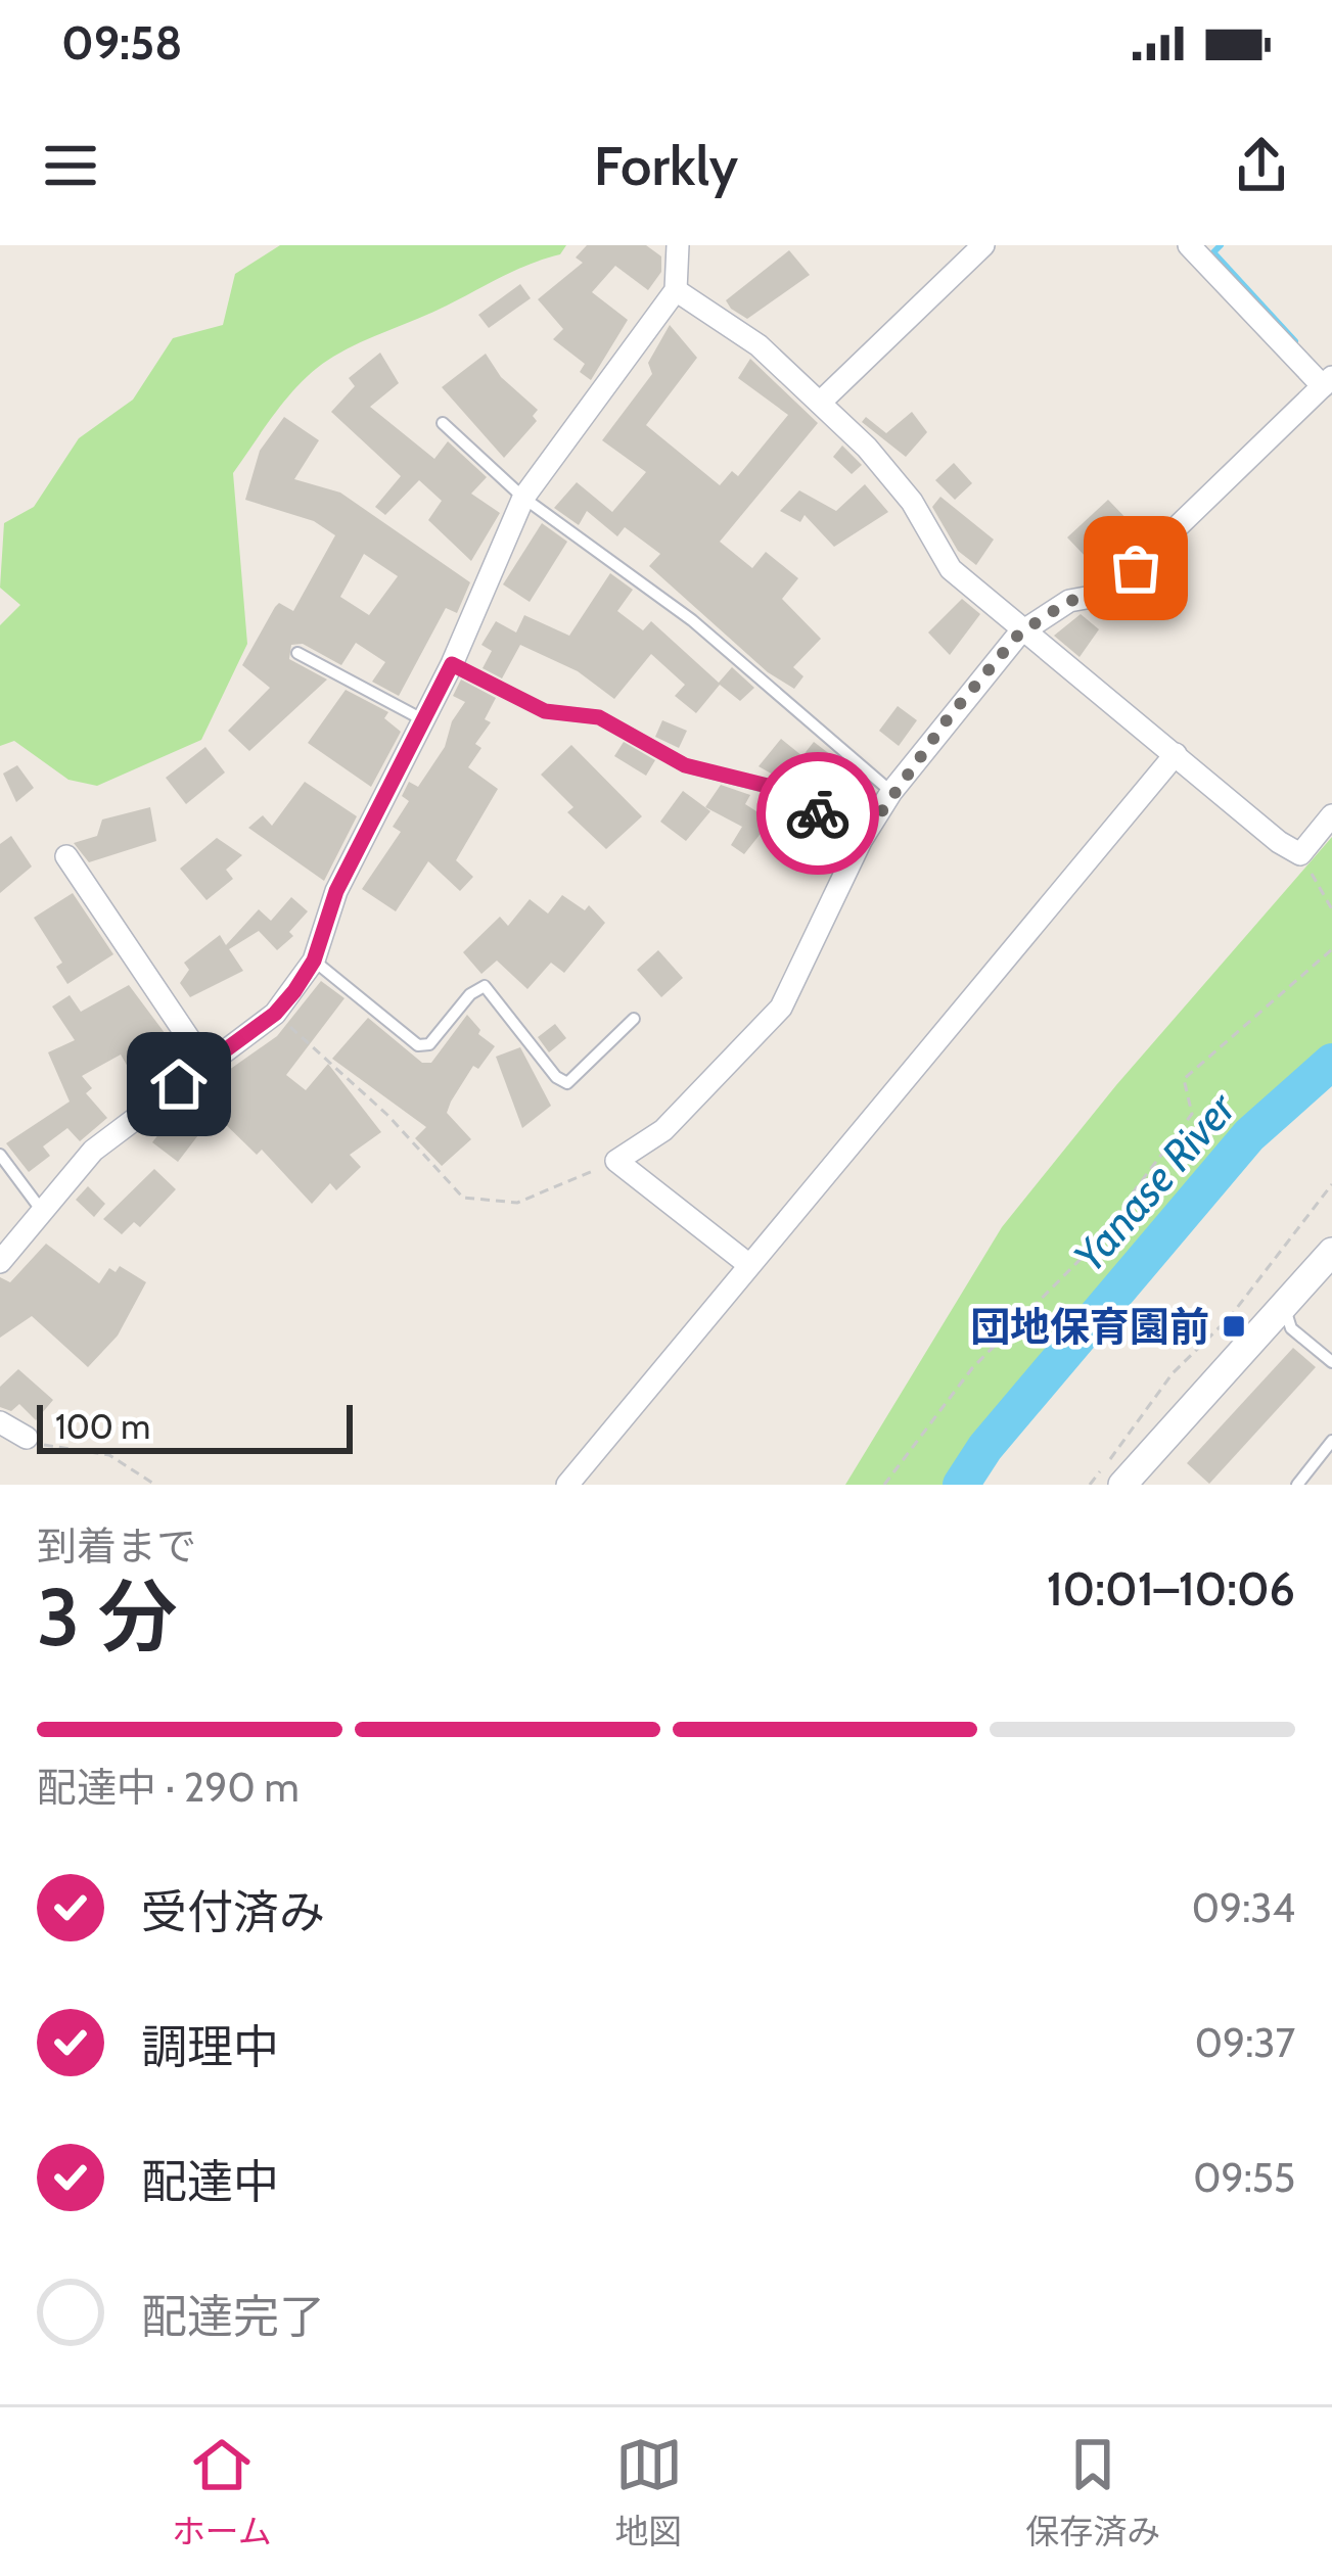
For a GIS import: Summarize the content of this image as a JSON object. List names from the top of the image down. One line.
{"water":["Yanase River"],"places":{"transit":["団地保育園前"]},"scale_bar":"100 m","page":{"status":"09:58","header":"Forkly","scale":"100 m","heading":["3 分","到着まで","10:01–10:06"],"bar":"配達中 · 290 m","list":[["受付済み","09:34"],["調理中","09:37"],["配達中","09:55"],"配達完了"],"tabs":["ホーム","地図","保存済み"]}}
